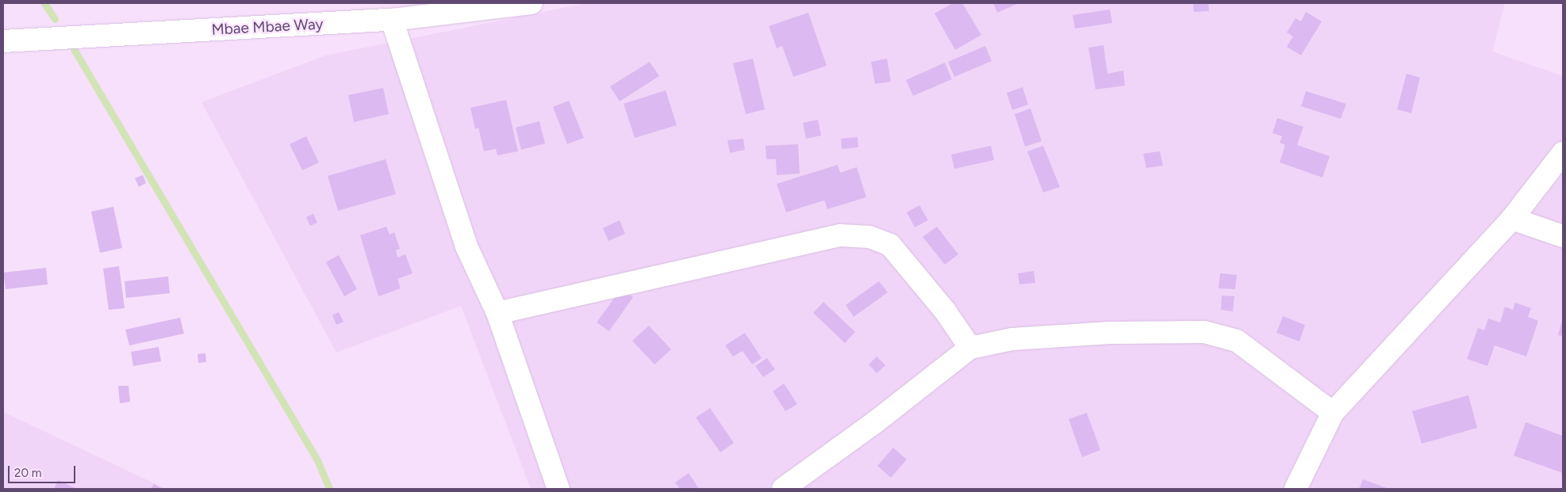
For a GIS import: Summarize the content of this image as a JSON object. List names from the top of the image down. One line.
{"streets":{"street":["Mbae Mbae Way"]},"scale_bar":"20 m"}
